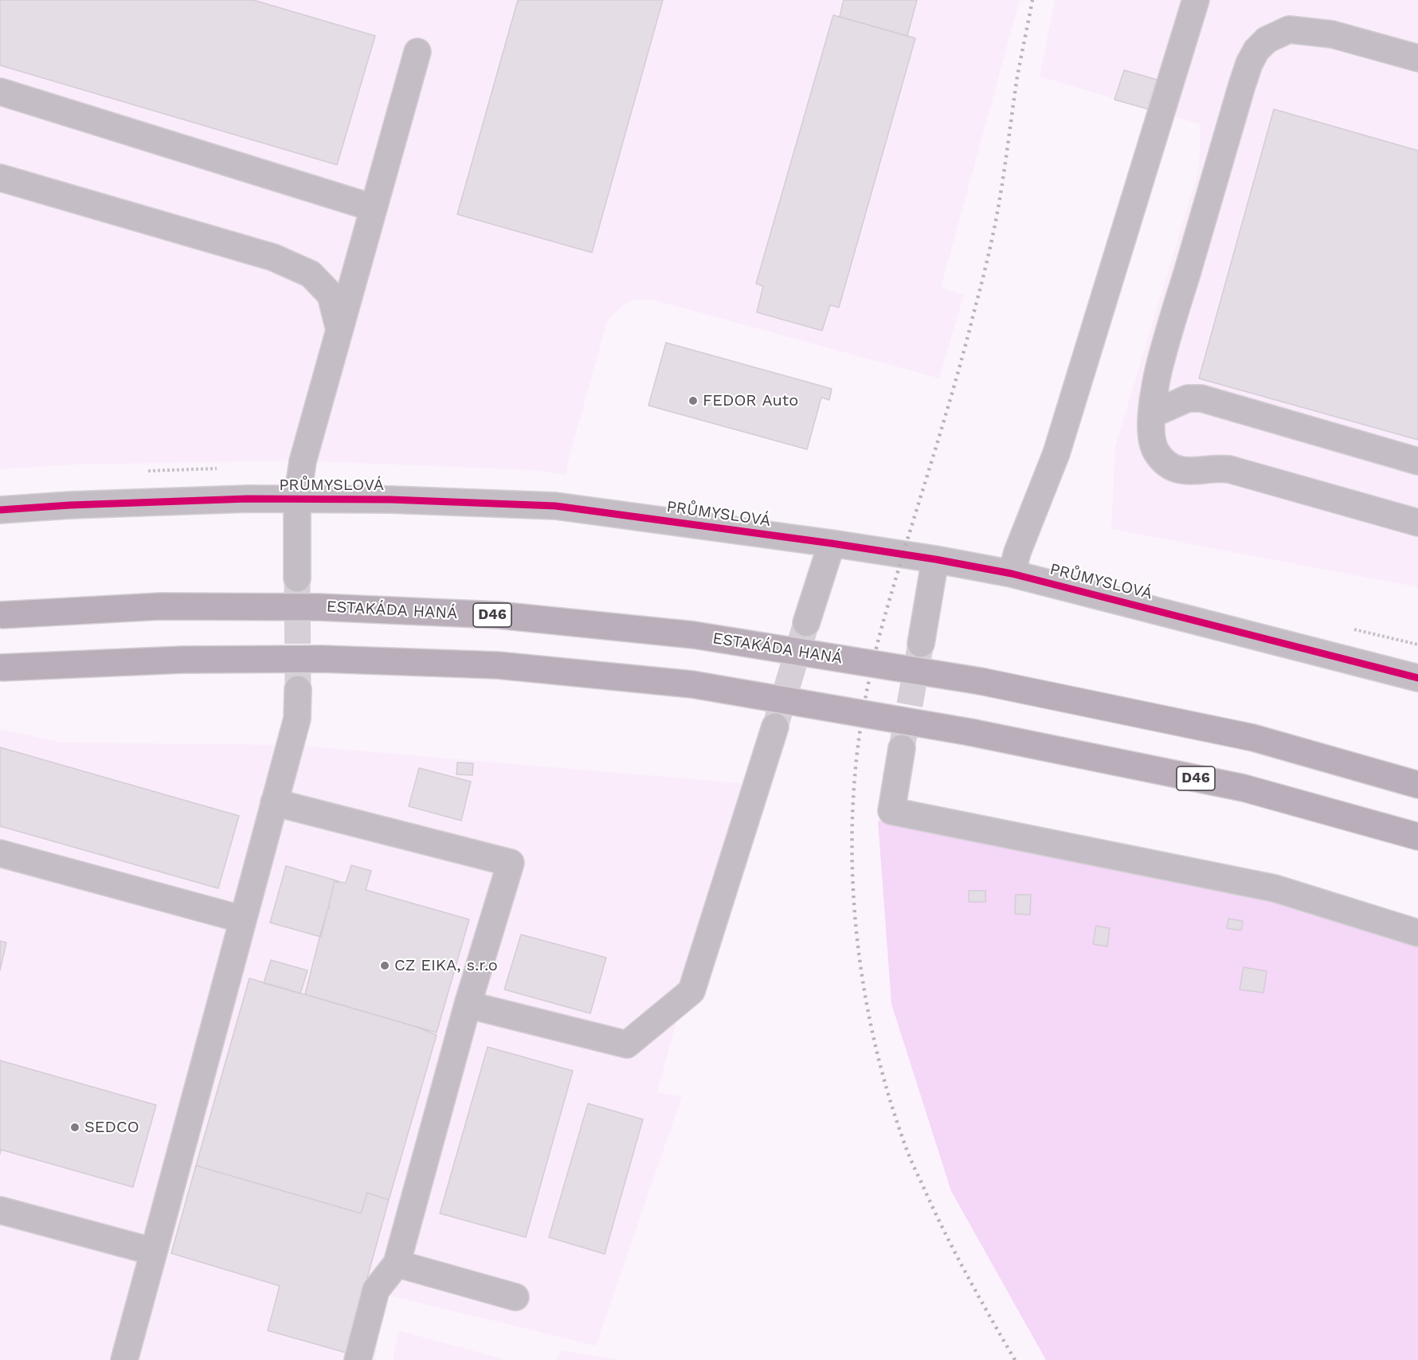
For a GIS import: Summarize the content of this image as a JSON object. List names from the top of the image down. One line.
{"streets":{"highway":["ESTAKÁDA HANÁ","D46"],"street":["PRŮMYSLOVÁ"]},"places":["FEDOR Auto","CZ EIKA, s.r.o","SEDCO"]}
